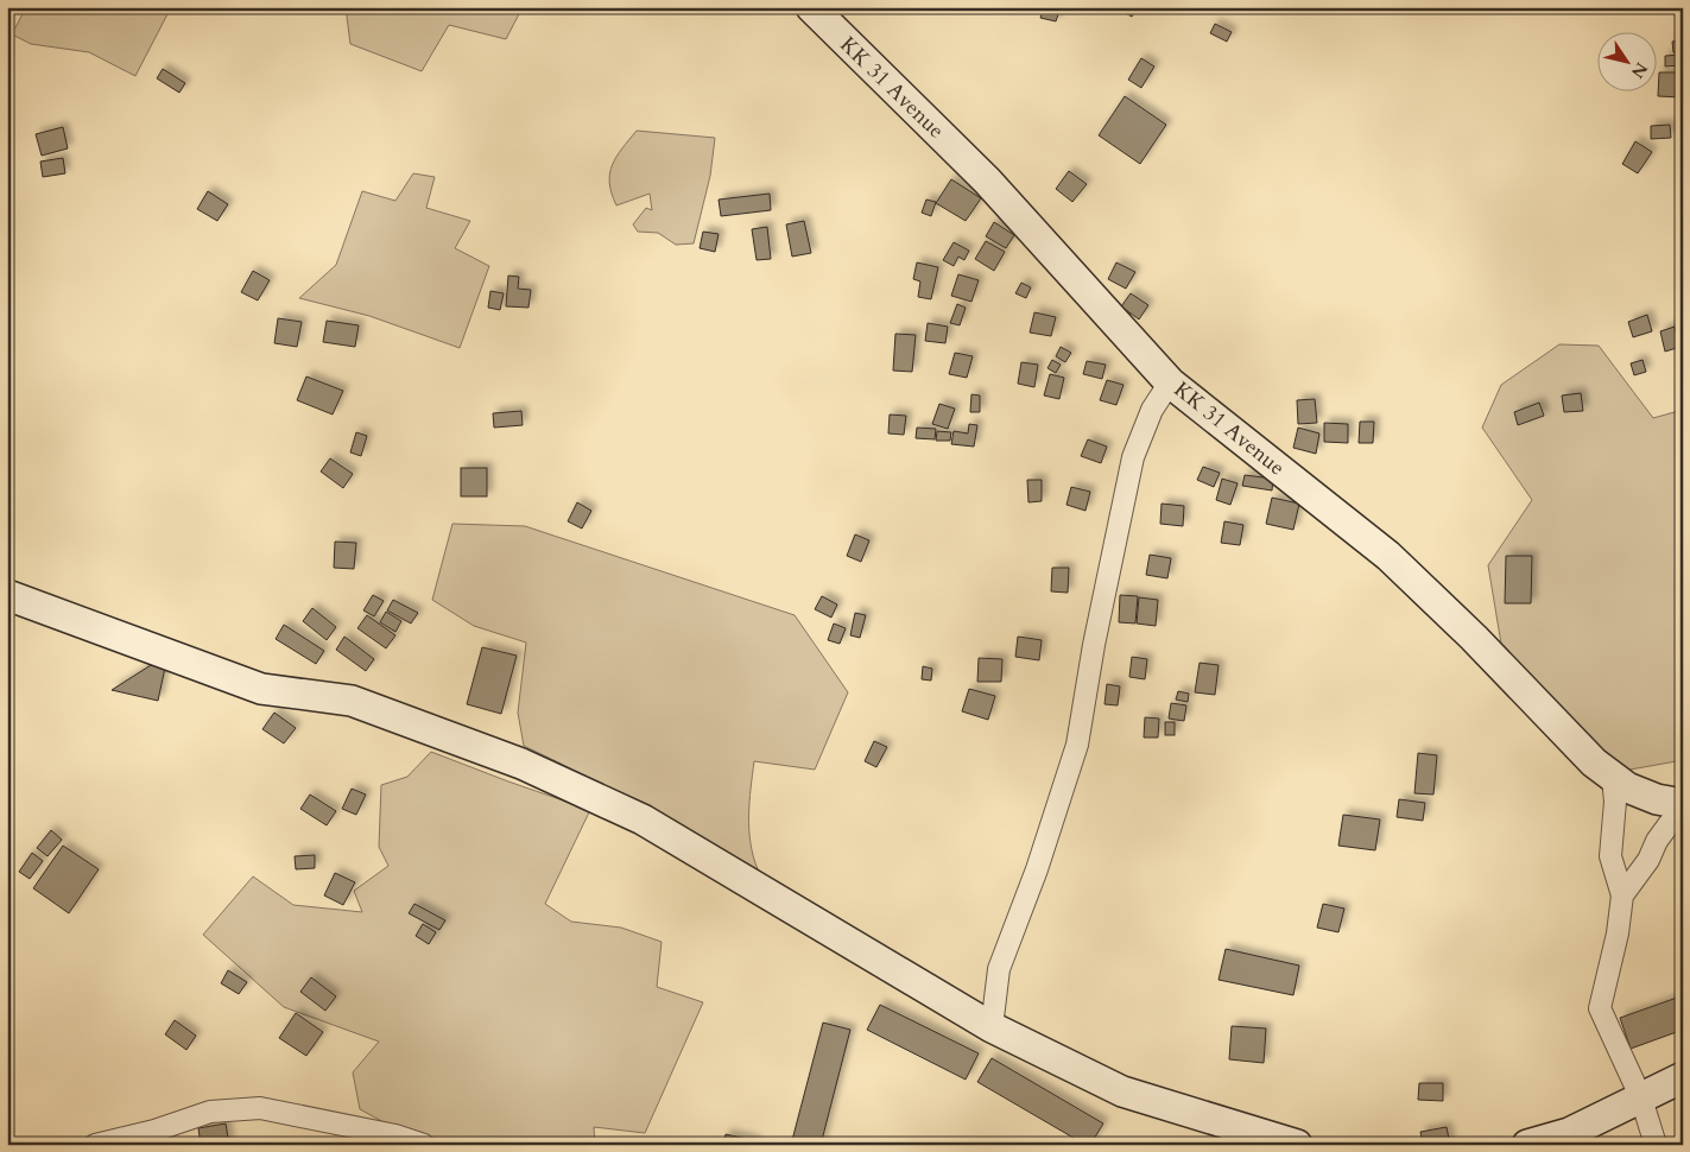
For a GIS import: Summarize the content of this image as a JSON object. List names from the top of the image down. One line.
{"streets":{"main road":["KK 31 Avenue"]},"north":"bottom right"}
